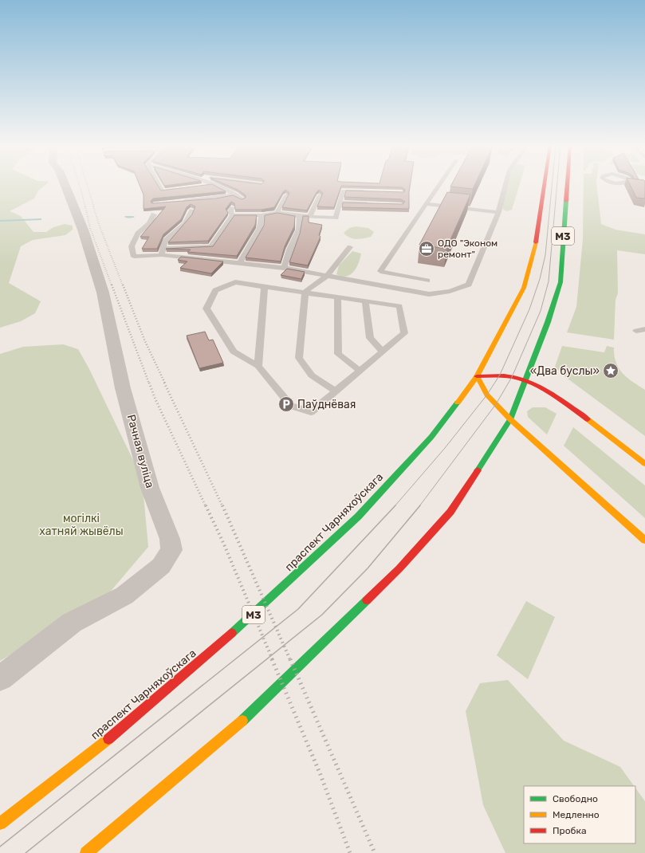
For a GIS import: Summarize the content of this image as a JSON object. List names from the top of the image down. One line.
{"streets":{"main road":["М3","праспект Чарняхоўскага"],"street":["Рачная вуліца"]},"parks":["могілкі хатняй жывёлы"],"places":{"office":["ОДО \"Эконом ремонт\""],"place":["«Два буслы»"],"parking":["Паўднёвая"]},"legend":["Свободно","Медленно","Пробка"]}
